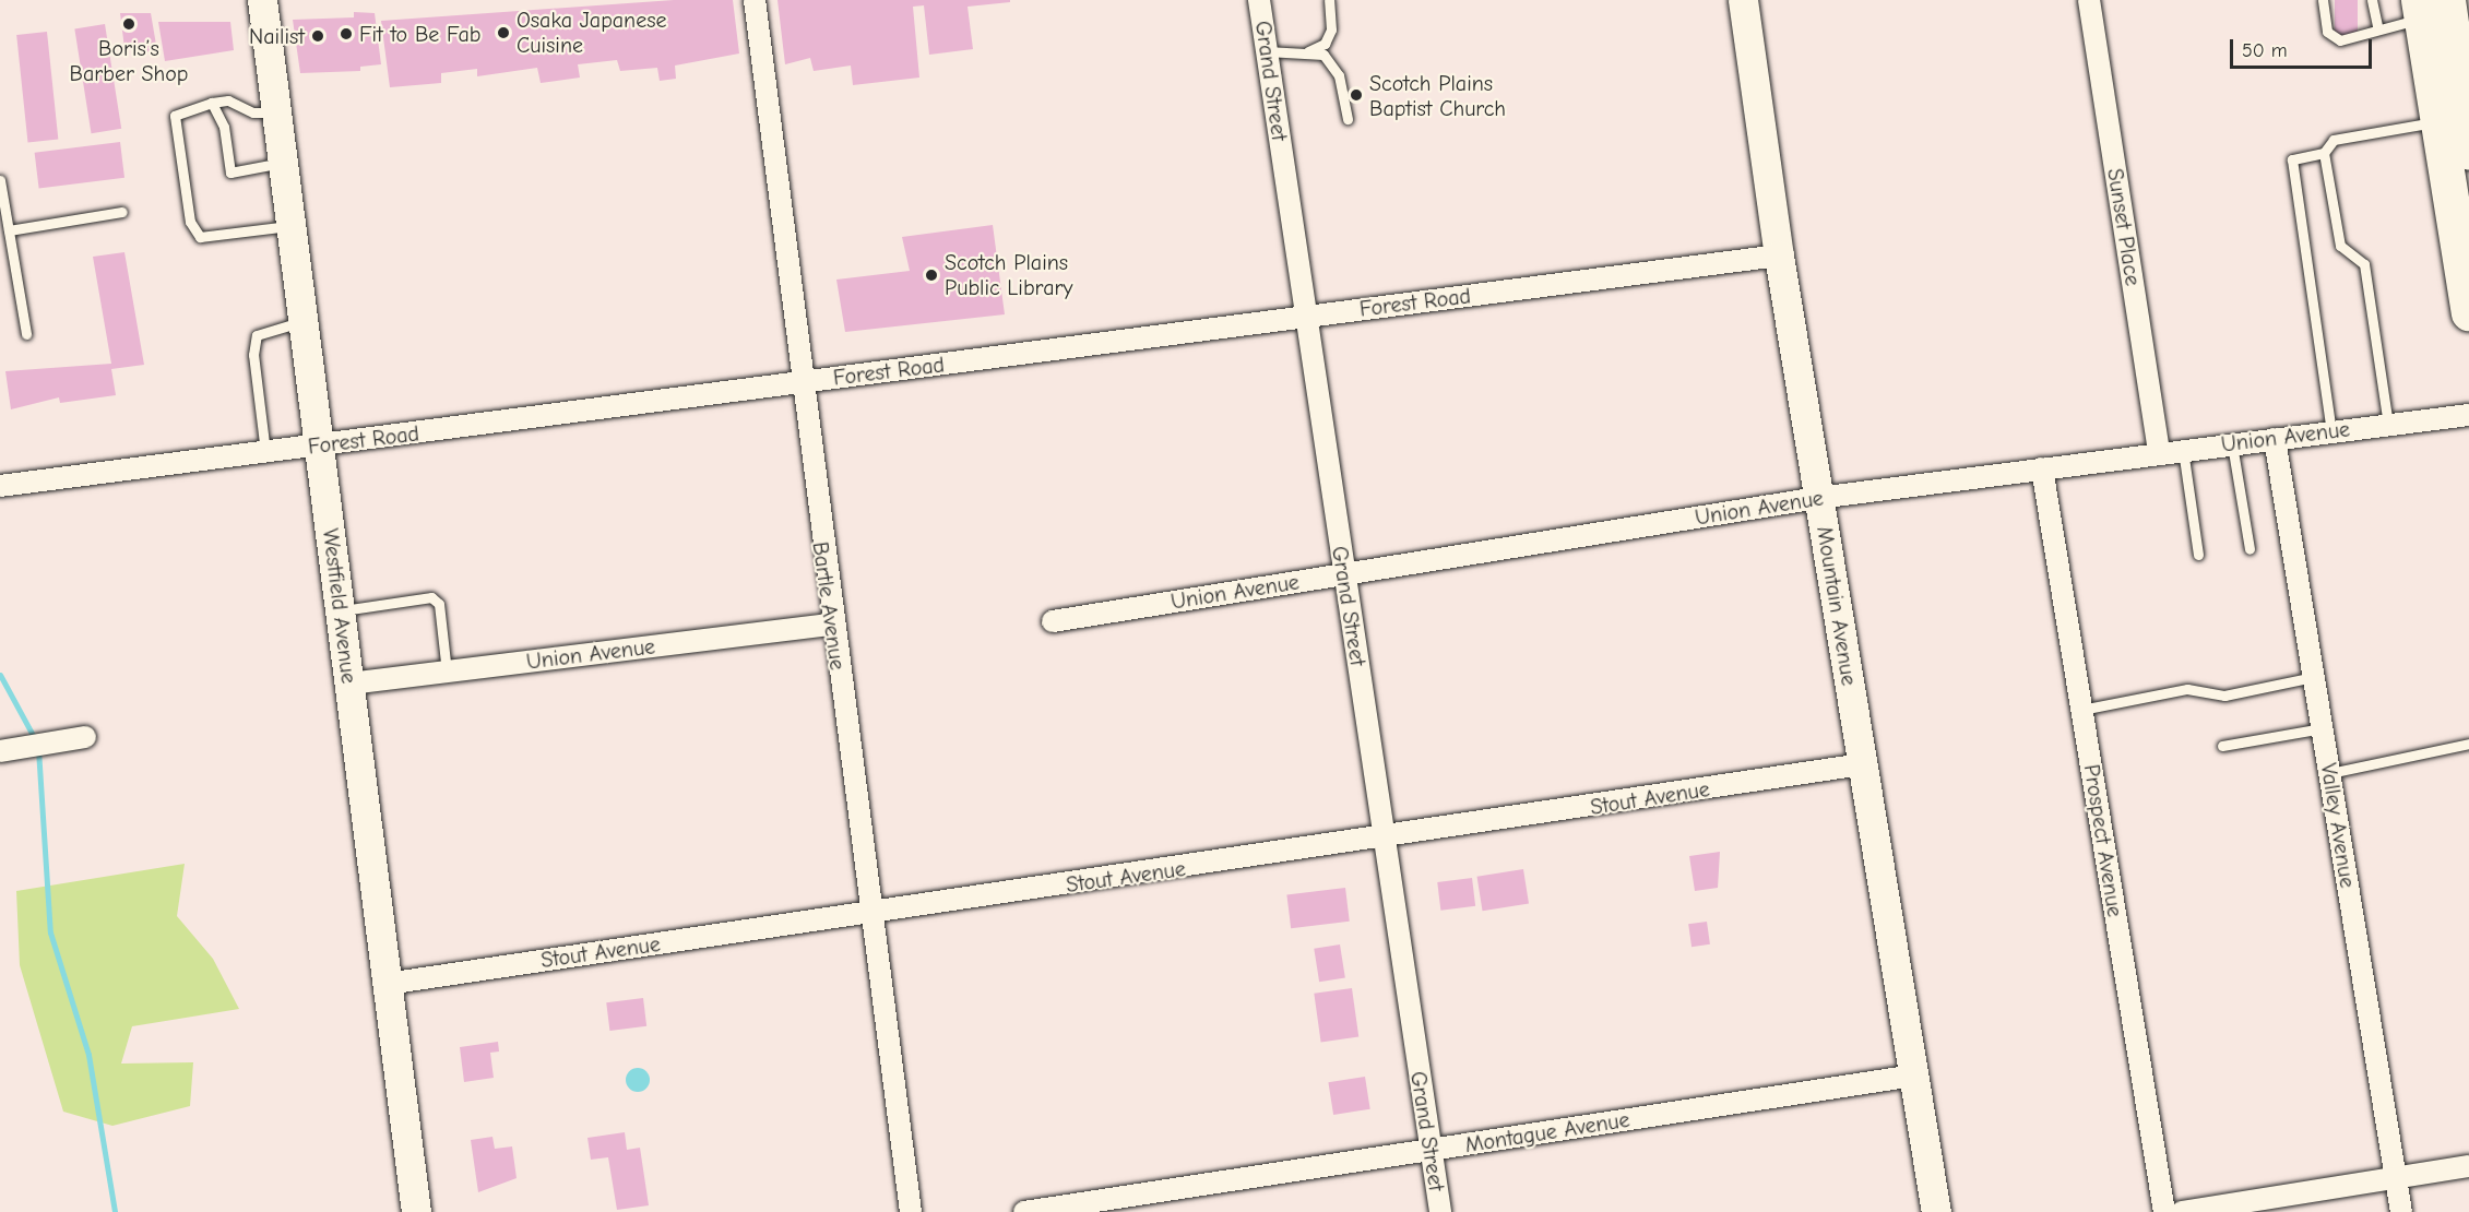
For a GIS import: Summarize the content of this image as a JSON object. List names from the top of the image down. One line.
{"streets":{"street":["Grand Street","Sunset Place","Forest Road","Union Avenue","Westfield Avenue","Bartle Avenue","Mountain Avenue","Stout Avenue","Valley Avenue","Prospect Avenue","Montague Avenue"]},"crossings":[["Grand Street","Forest Road"],["Grand Street","Union Avenue"],["Grand Street","Stout Avenue"],["Grand Street","Montague Avenue"],["Sunset Place","Union Avenue"],["Forest Road","Westfield Avenue"],["Forest Road","Bartle Avenue"],["Forest Road","Mountain Avenue"],["Union Avenue","Westfield Avenue"],["Union Avenue","Bartle Avenue"],["Union Avenue","Mountain Avenue"],["Union Avenue","Valley Avenue"],["Union Avenue","Prospect Avenue"],["Westfield Avenue","Stout Avenue"],["Bartle Avenue","Stout Avenue"],["Mountain Avenue","Stout Avenue"],["Mountain Avenue","Montague Avenue"]],"places":["Boris’s Barber Shop","Osaka Japanese Cuisine","Fit to Be Fab","Nailist","Scotch Plains Baptist Church","Scotch Plains Public Library"],"scale_bar":"50 m"}
